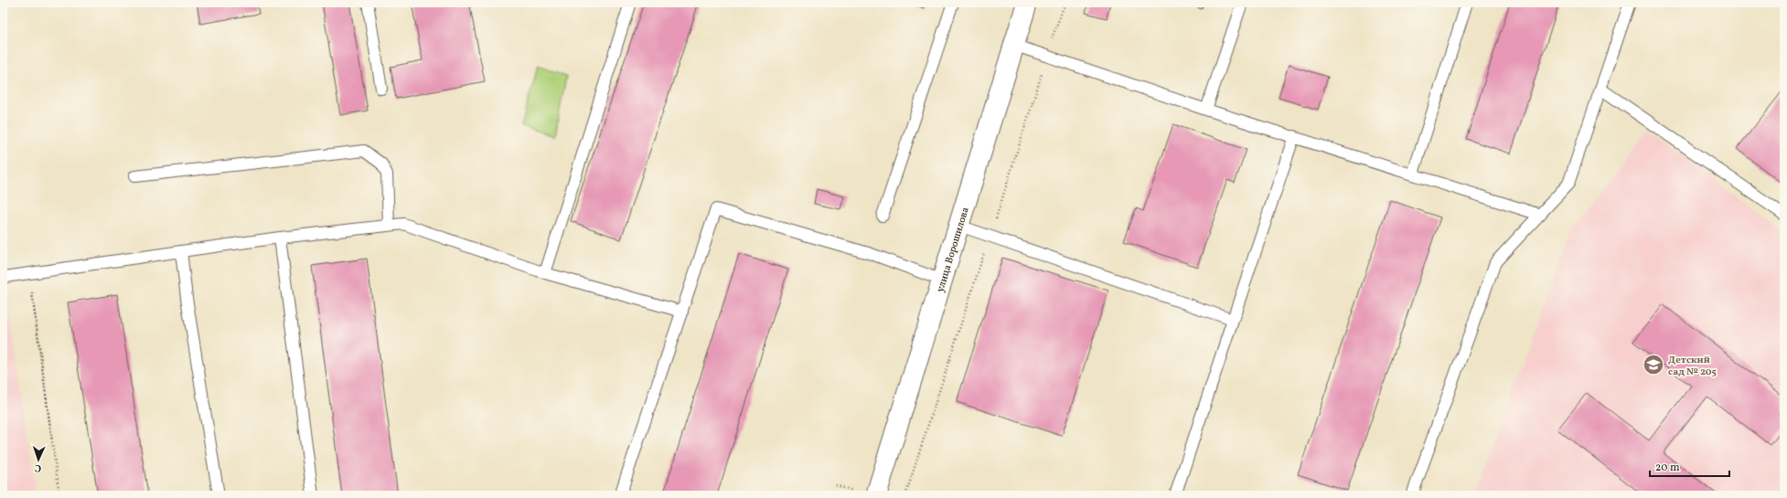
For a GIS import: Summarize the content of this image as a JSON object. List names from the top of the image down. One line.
{"streets":{"street":["улица Ворошилова"]},"places":{"school or university":["Детский сад № 205"]},"scale_bar":"20 m","north":"bottom"}
